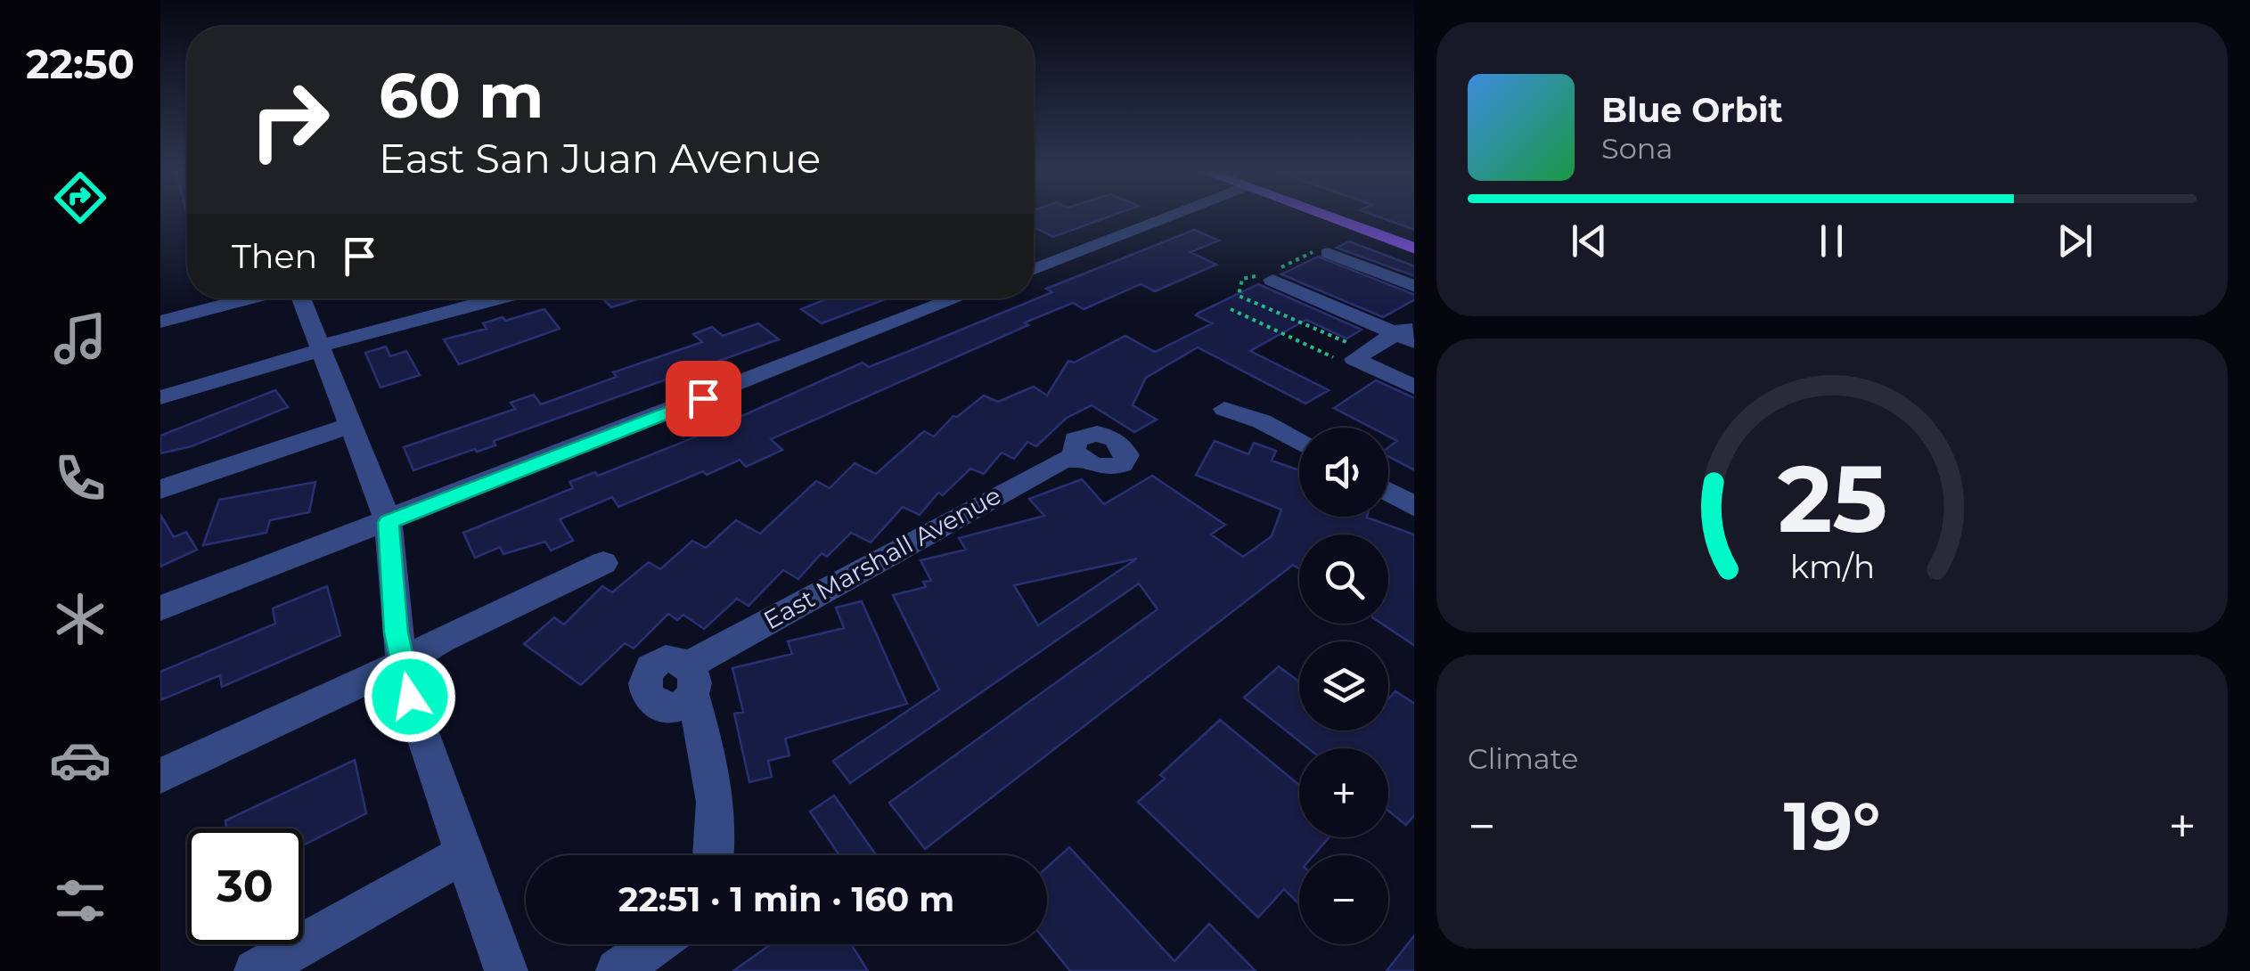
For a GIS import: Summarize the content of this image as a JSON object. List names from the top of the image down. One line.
{"streets":{"street":["East Marshall Avenue"]},"page":{"tabs":"22:50","turn":["60 m","East San Juan Avenue"],"song":["Blue Orbit","Sona"],"then":"Then","map_buttons":["+","−"],"tile":"Climate","heat":["−","19°","+"],"limit":"30","trip":"22:51 · 1 min · 160 m","gauge":["25","km/h"]}}
